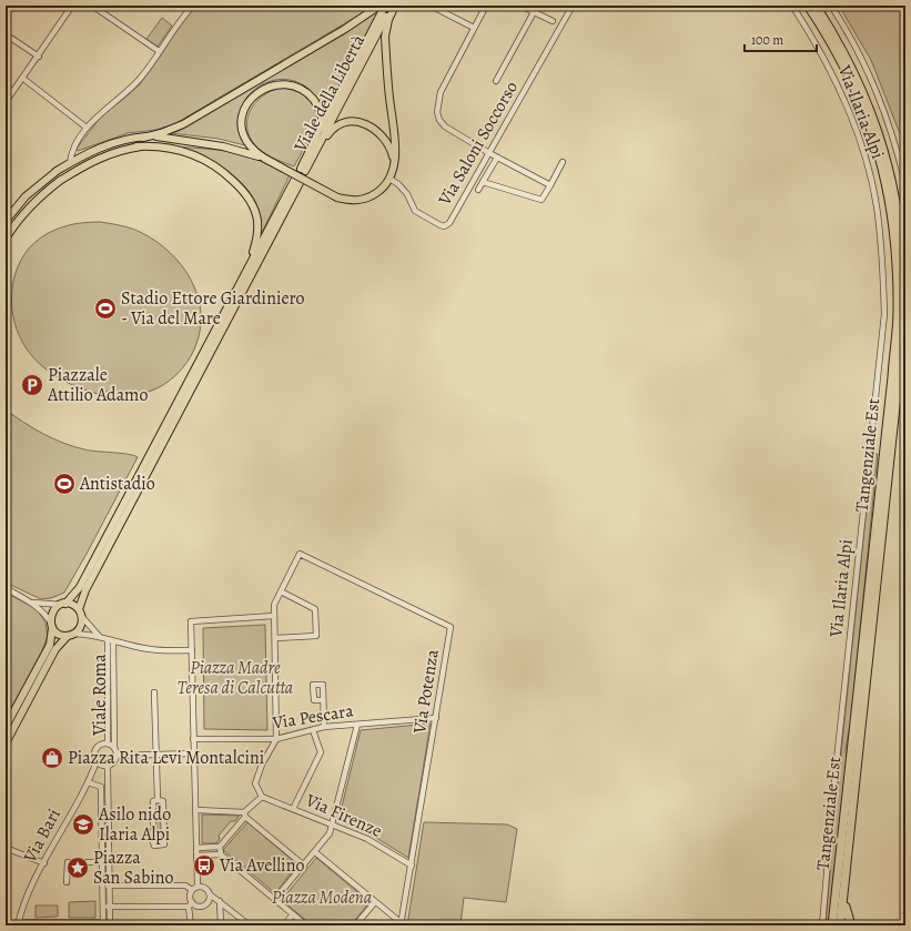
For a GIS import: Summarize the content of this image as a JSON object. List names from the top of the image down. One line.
{"streets":{"highway":["Tangenziale Est"],"main road":["Viale della Libertà"],"street":["Via Ilaria Alpi","Via Saloni Soccorso","Via Potenza","Viale Roma","Via Pescara","Via Firenze","Via Bari"]},"crossings":[["Via Potenza","Via Pescara"],["Via Potenza","Via Firenze"],["Viale Roma","Via Bari"]],"parks":["Piazza Madre Teresa di Calcutta","Piazza Modena"],"places":{"sports":["Stadio Ettore Giardiniero - Via del Mare","Antistadio"],"parking":["Piazzale Attilio Adamo"],"shop":["Piazza Rita Levi Montalcini"],"school or university":["Asilo nido Ilaria Alpi"],"bus stop":["Via Avellino"],"place":["Piazza San Sabino"]},"scale_bar":"100 m"}
